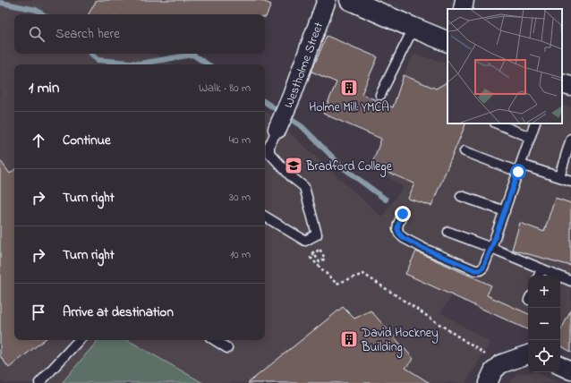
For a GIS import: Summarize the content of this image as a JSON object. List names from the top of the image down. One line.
{"streets":{"street":["Westholme Street"]},"places":{"building":["Holme Mill: YMCA","David Hockney Building"],"school or university":["Bradford College"]},"page":{"search":"Search here","heading":["1 min","Walk · 80 m"],"list":[["Continue","40 m"],["Turn right","30 m"],["Turn right","10 m"],"Arrive at destination"],"map_buttons":["+","−"]}}
